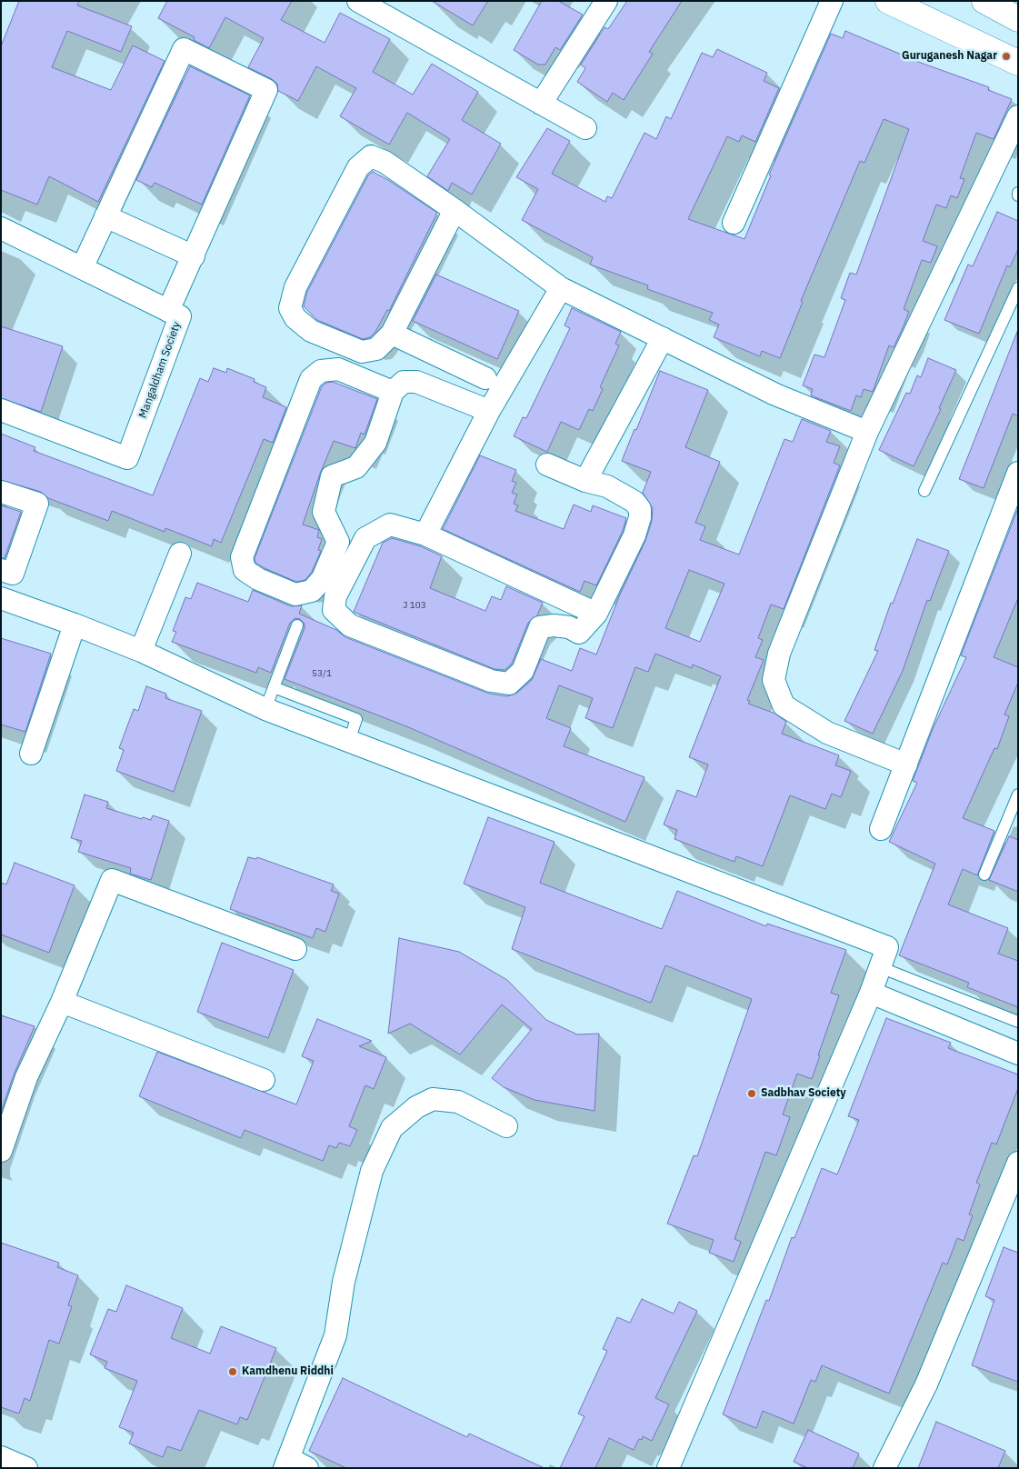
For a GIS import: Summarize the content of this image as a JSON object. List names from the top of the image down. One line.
{"streets":{"street":["Mangaldham Society"]},"places":["Guruganesh Nagar","Sadbhav Society","Kamdhenu Riddhi"],"house_numbers":["J 103","53/1"]}
